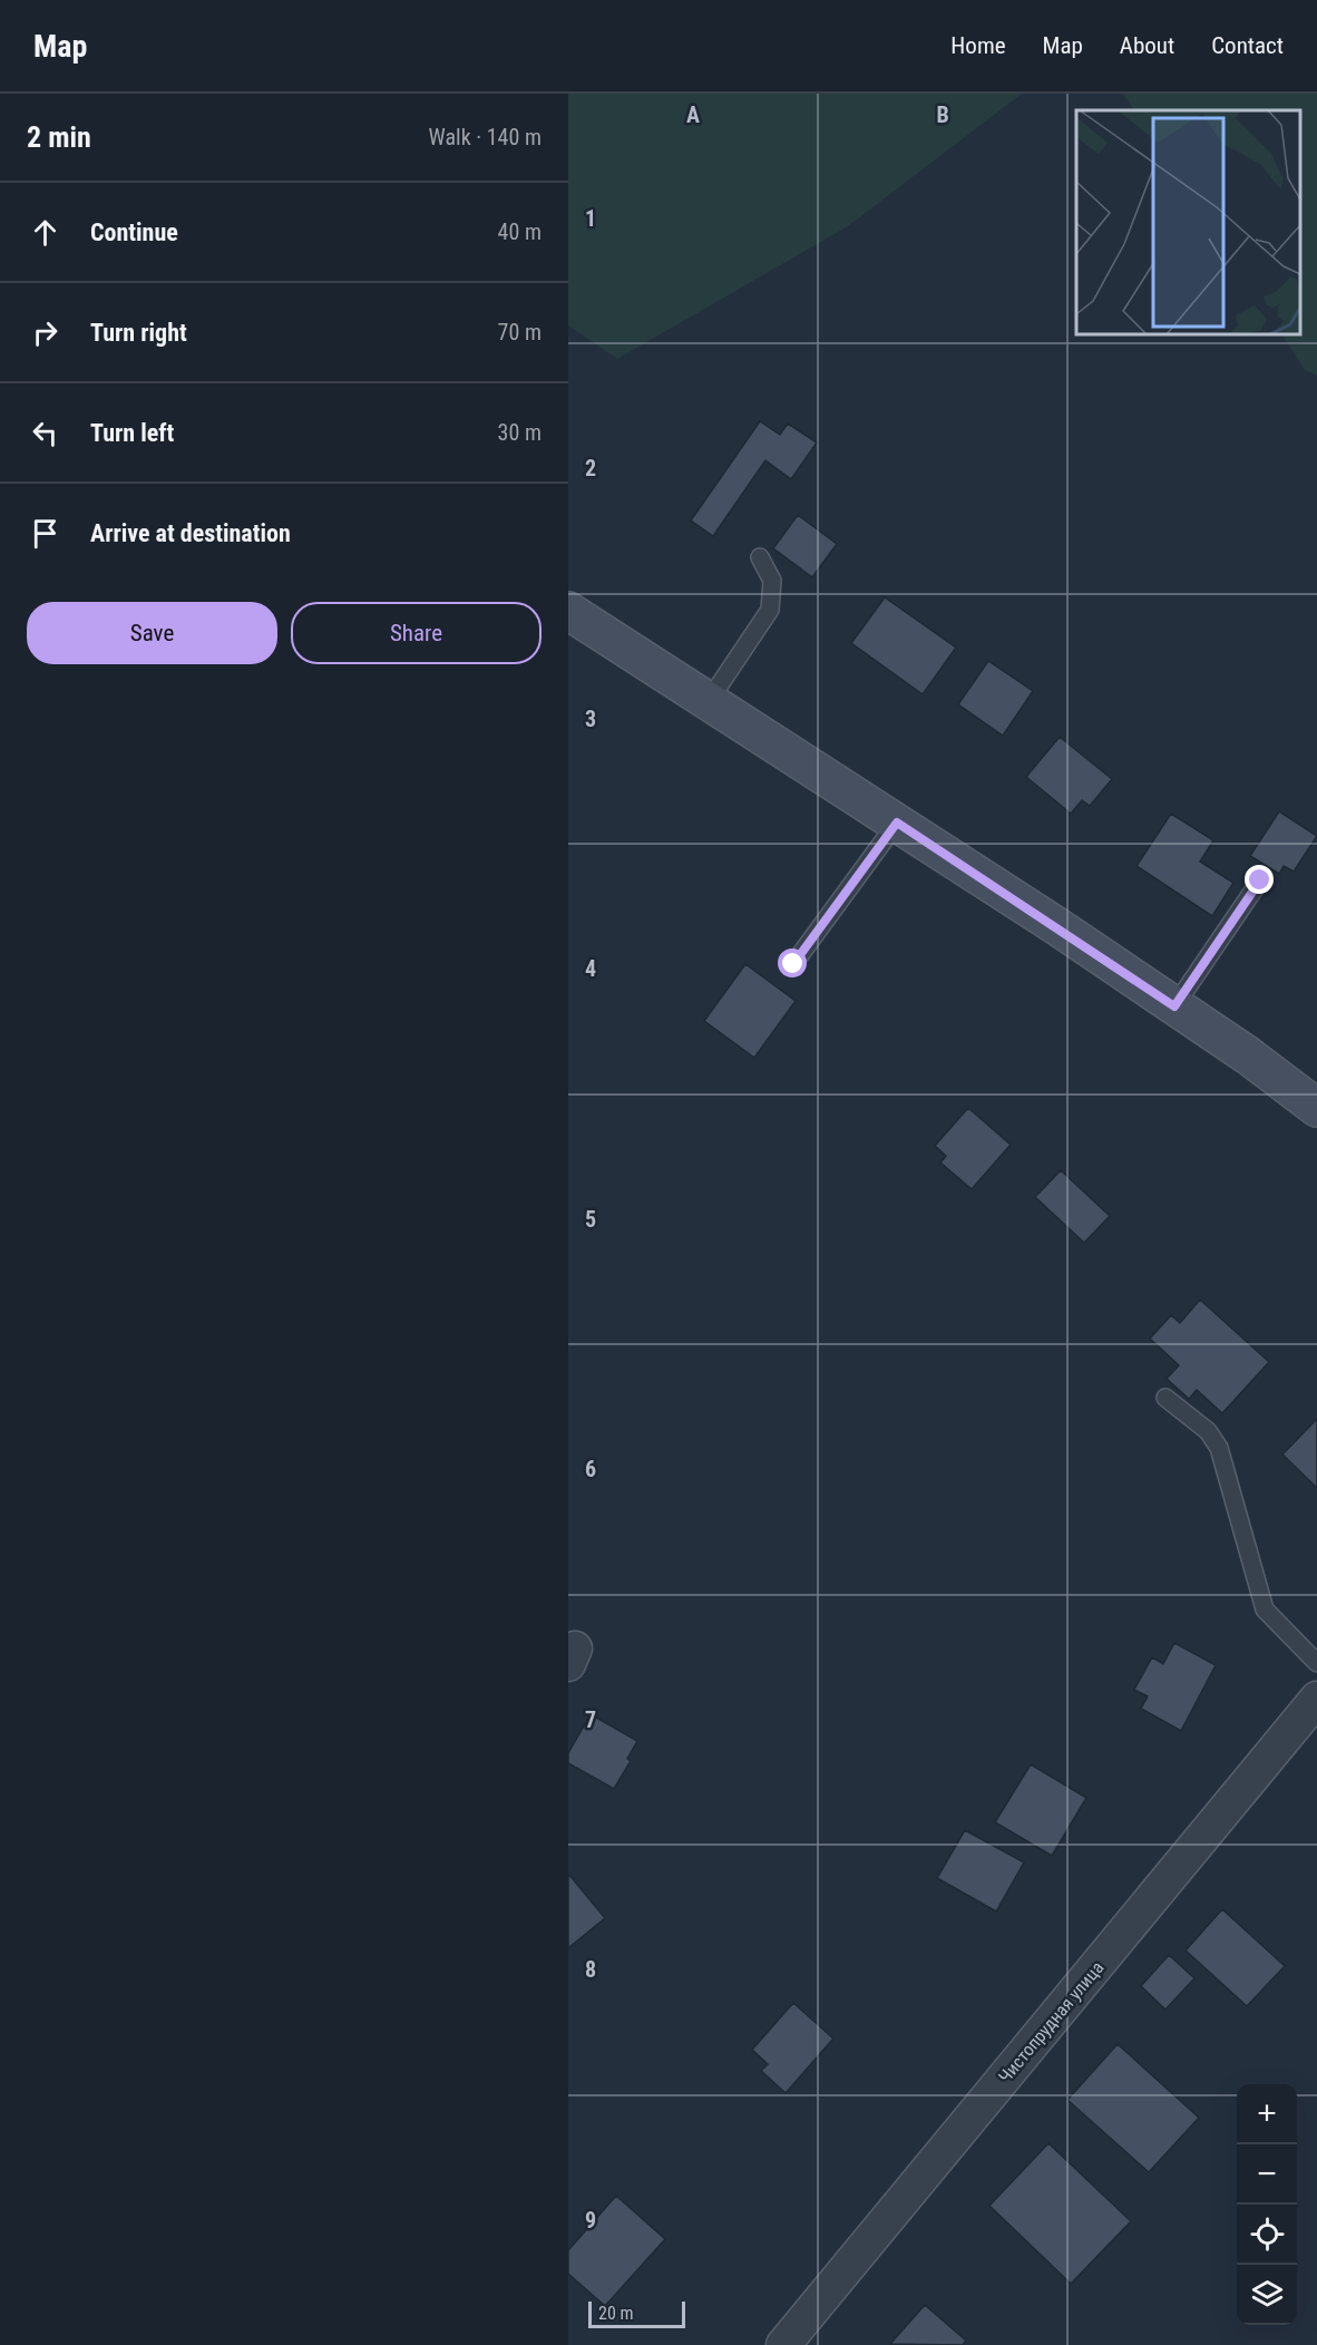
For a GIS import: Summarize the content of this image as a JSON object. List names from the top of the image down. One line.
{"streets":{"street":["Чистопрудная улица"]},"scale_bar":"20 m","page":{"header":"Map","nav":["Home","Map","About","Contact"],"heading":["2 min","Walk · 140 m"],"list":[["Continue","40 m"],["Turn right","70 m"],["Turn left","30 m"],"Arrive at destination"],"buttons":["Save","Share"],"map_buttons":["+","−"],"scale":"20 m"},"grid":{"columns":["A","B"],"rows":["1","2","3","4","5","6","7","8","9"]}}
